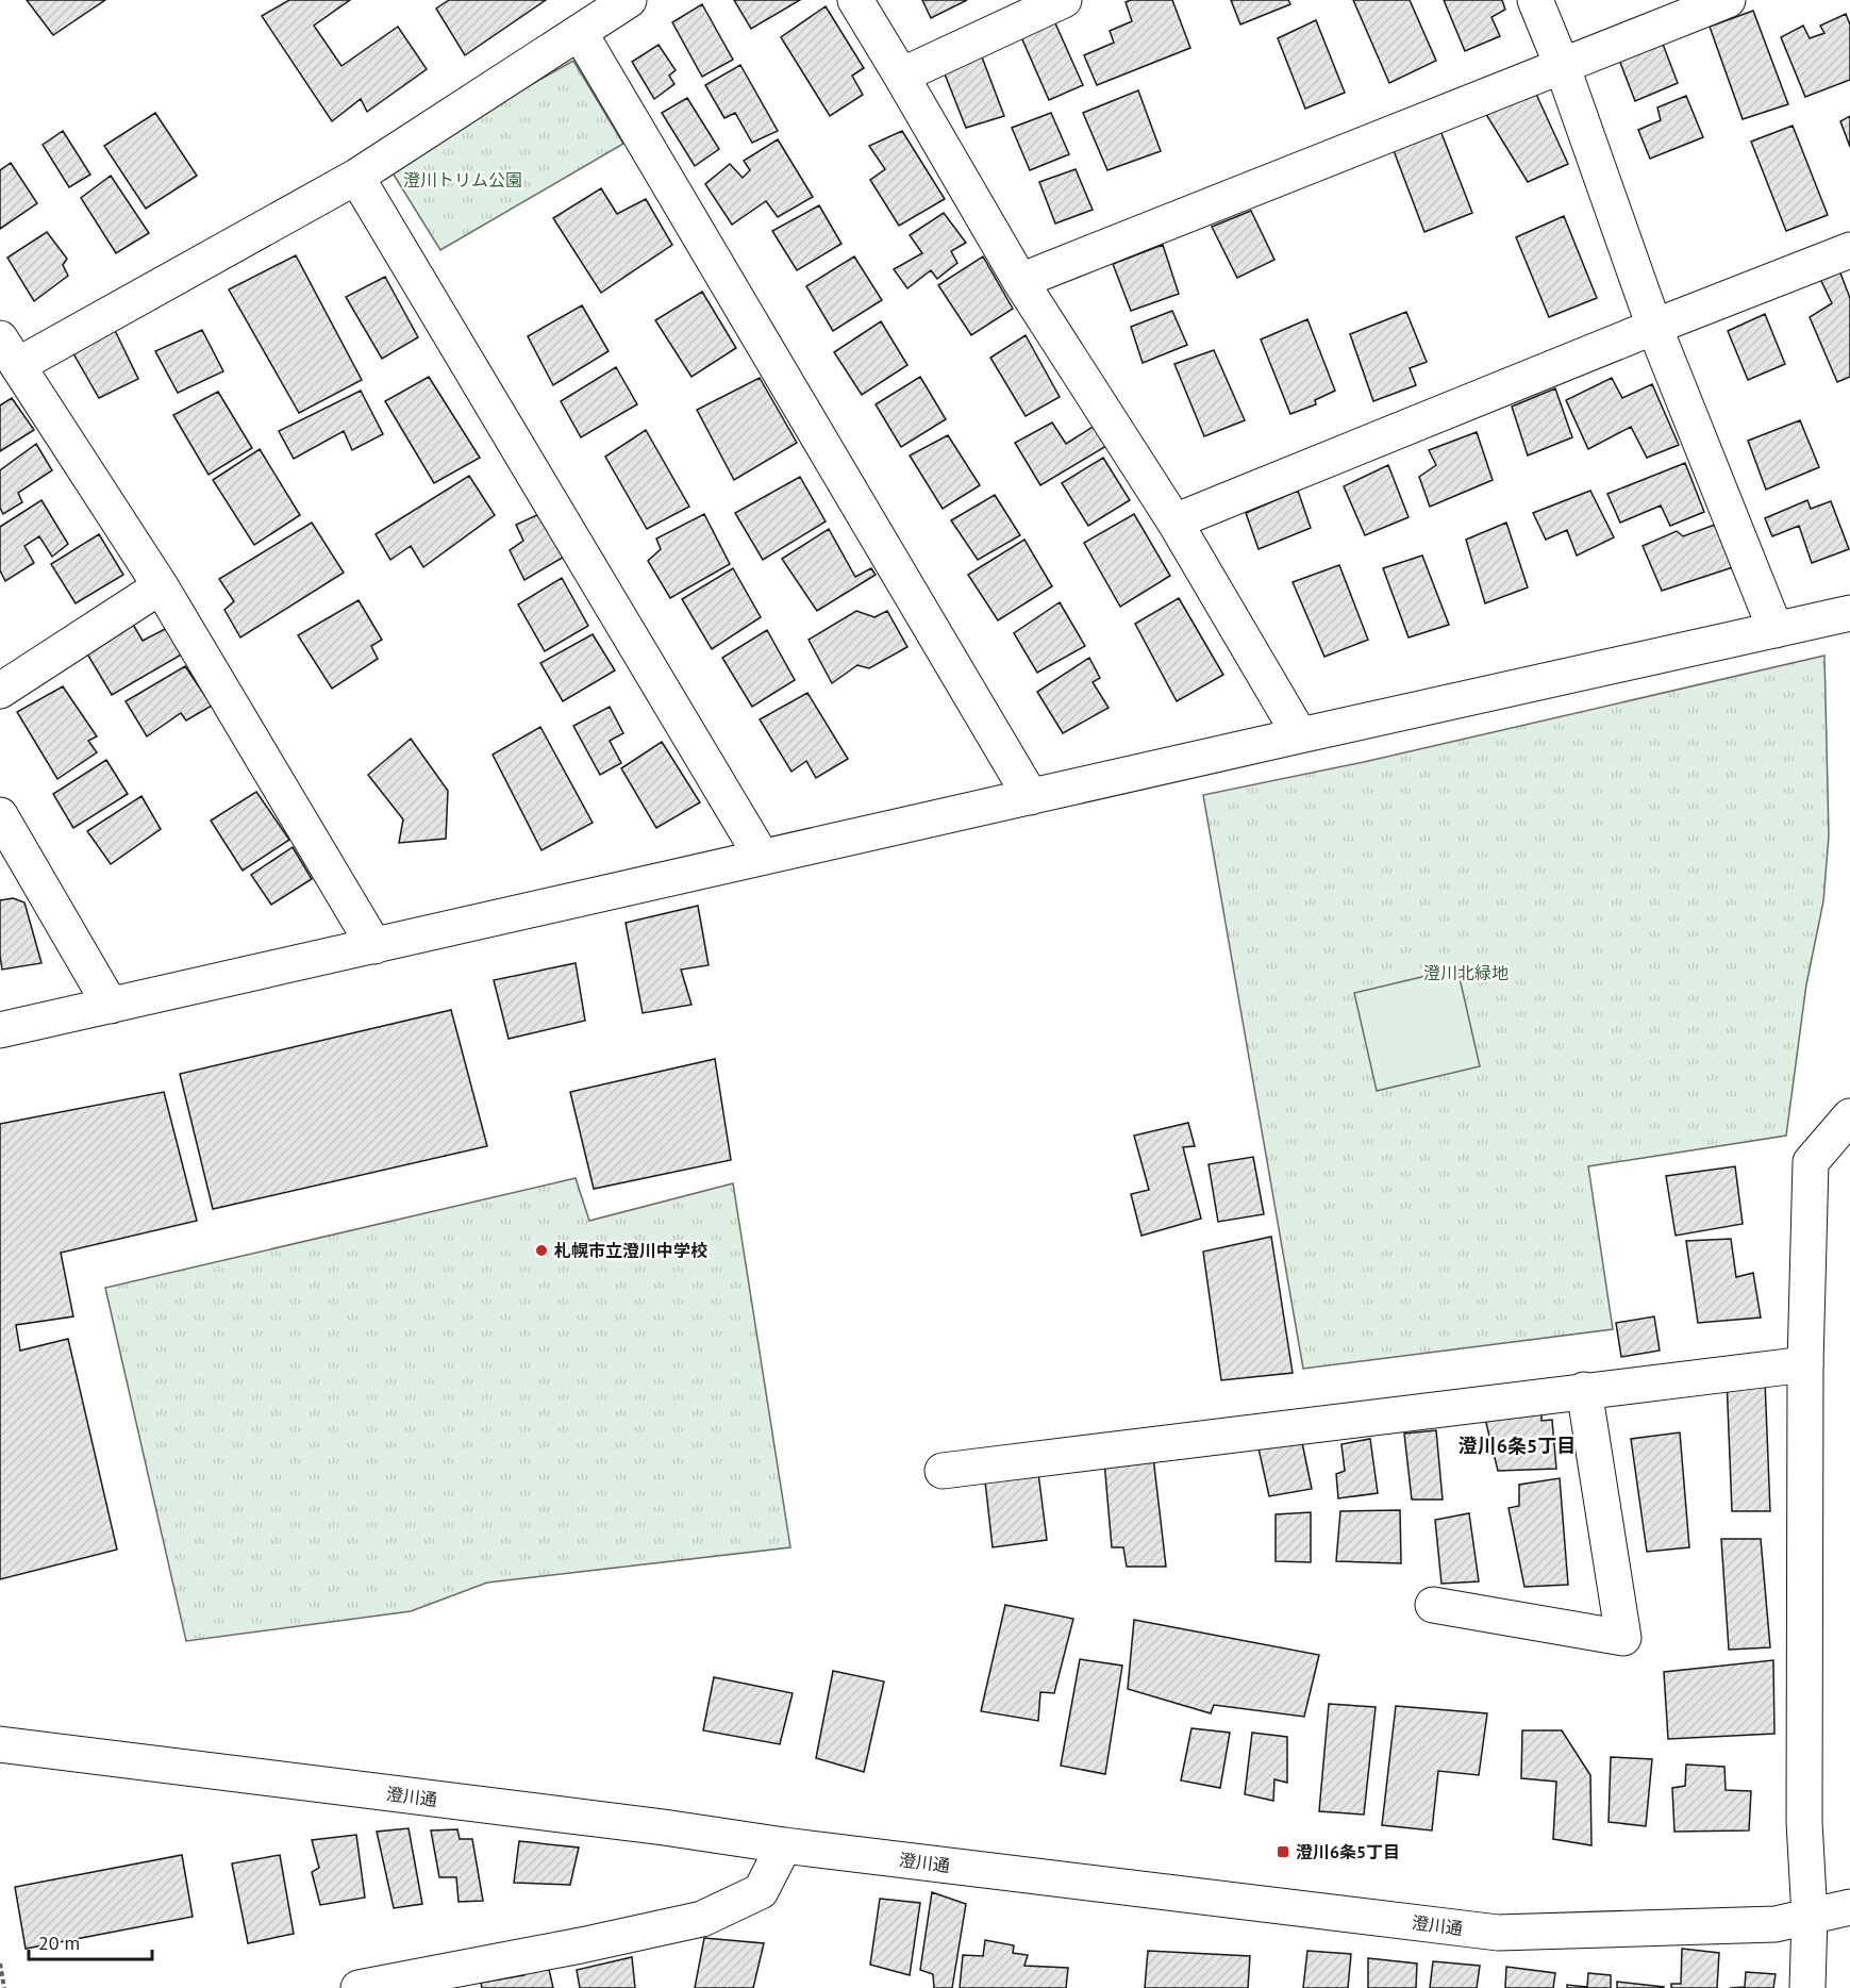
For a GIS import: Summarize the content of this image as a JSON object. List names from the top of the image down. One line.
{"streets":{"street":["澄川通"]},"districts":["澄川6条5丁目"],"parks":["澄川トリム公園","澄川北緑地"],"places":{"other":["札幌市立澄川中学校"],"transit":["澄川6条5丁目"]},"scale_bar":"20 m"}
